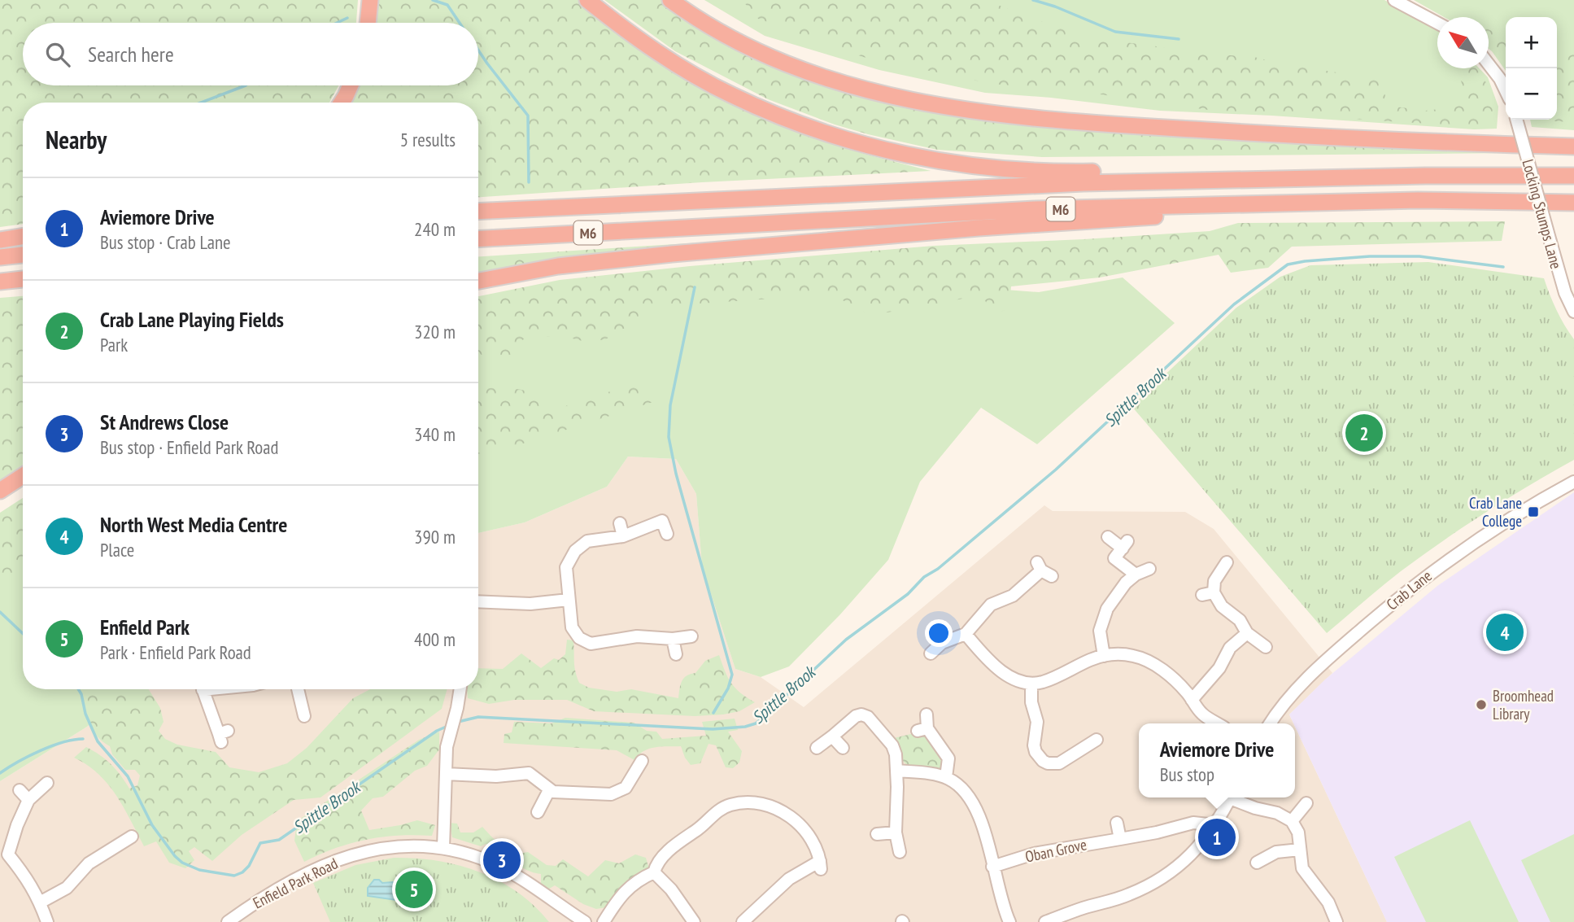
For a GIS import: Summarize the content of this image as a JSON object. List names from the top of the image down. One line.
{"streets":{"highway":["M6"],"street":["Locking Stumps Lane","Crab Lane","Oban Grove","Enfield Park Road"]},"water":["Spittle Brook"],"places":{"transit":["Crab Lane College"],"other":["Broomhead Library"]},"north":"top left","page":{"map_buttons":["+","−"],"search":"Search here","heading":["Nearby","5 results"],"list":[{"mark":"1","name":"Aviemore Drive","note":"Bus stop · Crab Lane","value":"240 m"},{"mark":"2","name":"Crab Lane Playing Fields","note":"Park","value":"320 m"},{"mark":"3","name":"St Andrews Close","note":"Bus stop · Enfield Park Road","value":"340 m"},{"mark":"4","name":"North West Media Centre","note":"Place","value":"390 m"},{"mark":"5","name":"Enfield Park","note":"Park · Enfield Park Road","value":"400 m"}],"pins":["2","4","1","3","5"],"popup":["Aviemore Drive","Bus stop"]}}
